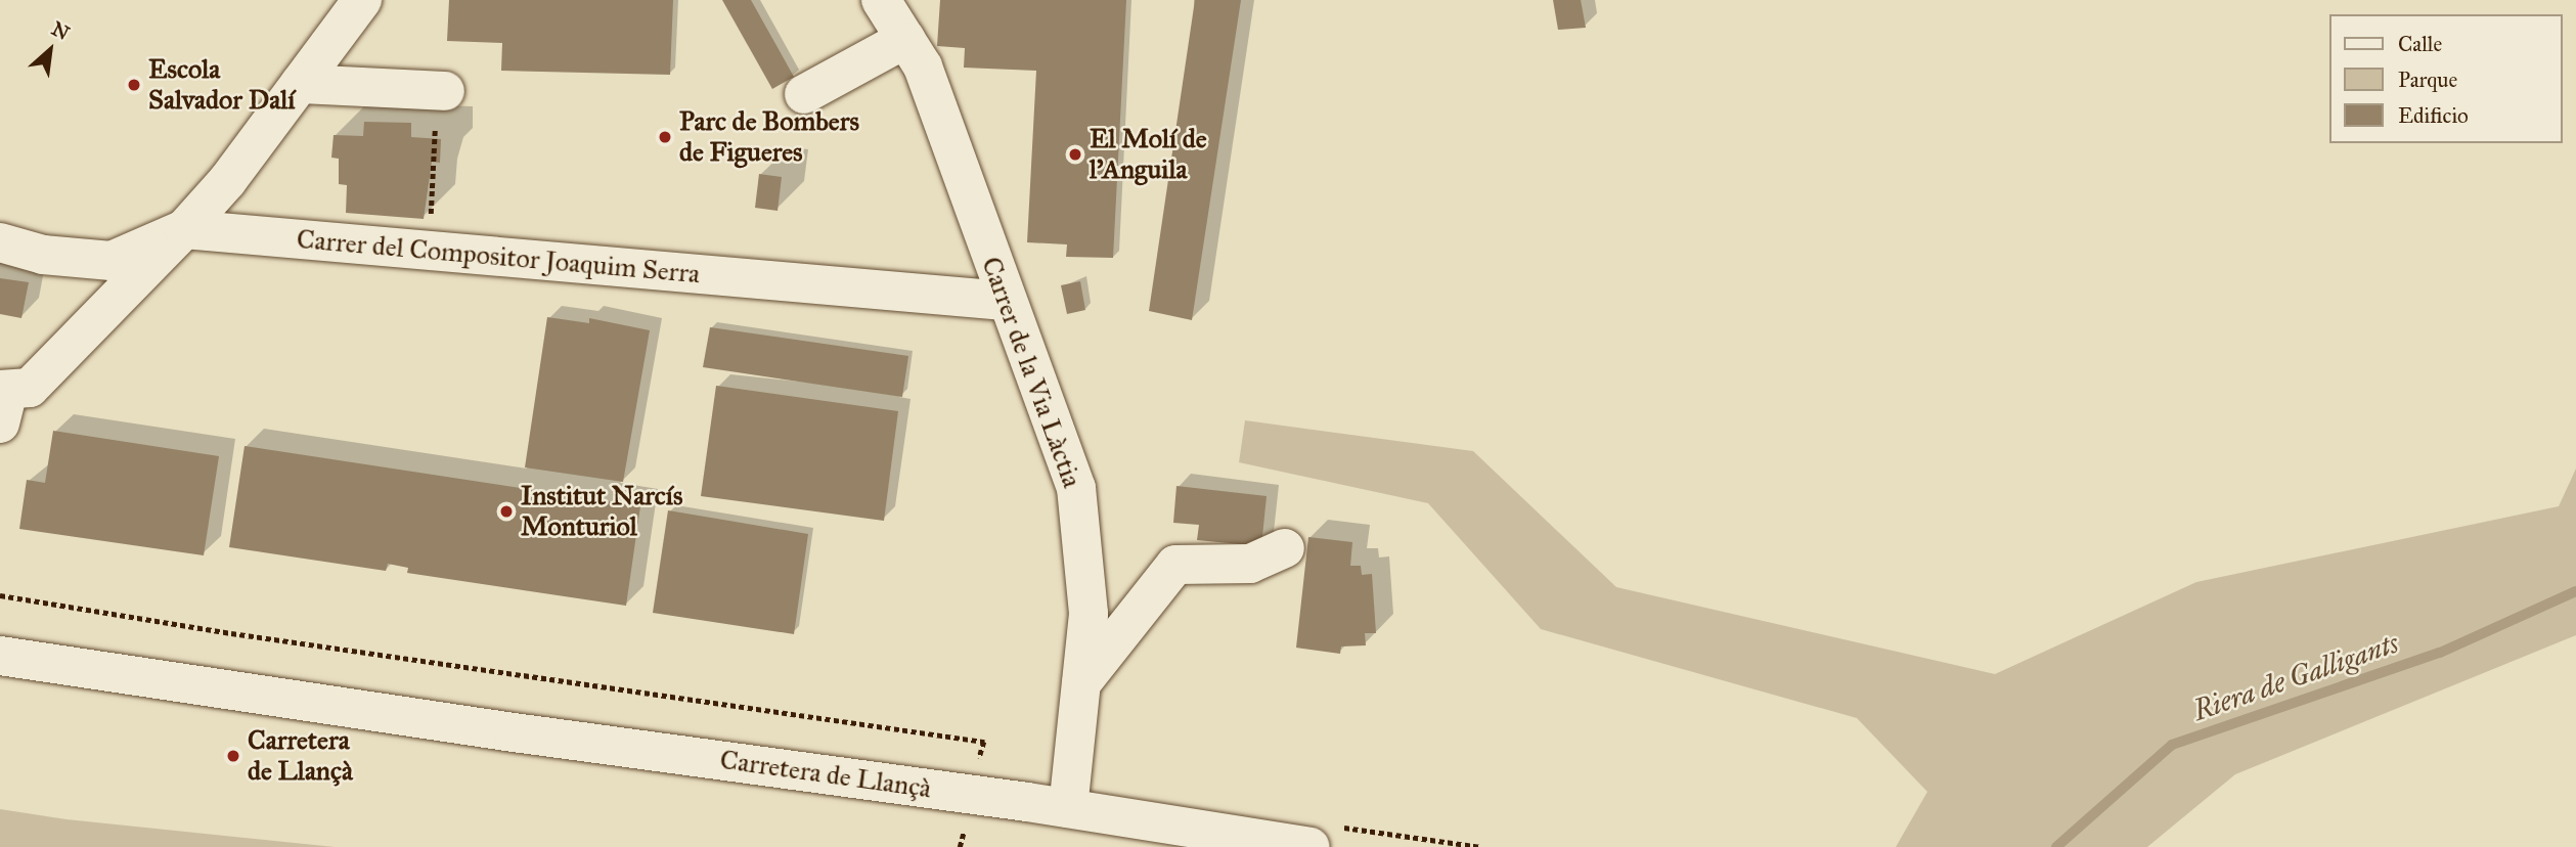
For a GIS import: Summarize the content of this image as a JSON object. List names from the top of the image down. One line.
{"streets":{"street":["Carrer del Compositor Joaquim Serra","Carrer de la Via Làctia","Carretera de Llançà"]},"crossings":[["Carrer del Compositor Joaquim Serra","Carrer de la Via Làctia"],["Carrer de la Via Làctia","Carretera de Llançà"]],"water":["Riera de Galligants"],"places":["Escola Salvador Dalí","Parc de Bombers de Figueres","El Molí de l'Anguila","Institut Narcís Monturiol","Carretera de Llançà"],"legend":["Calle","Parque","Edificio"],"north":"top right"}
